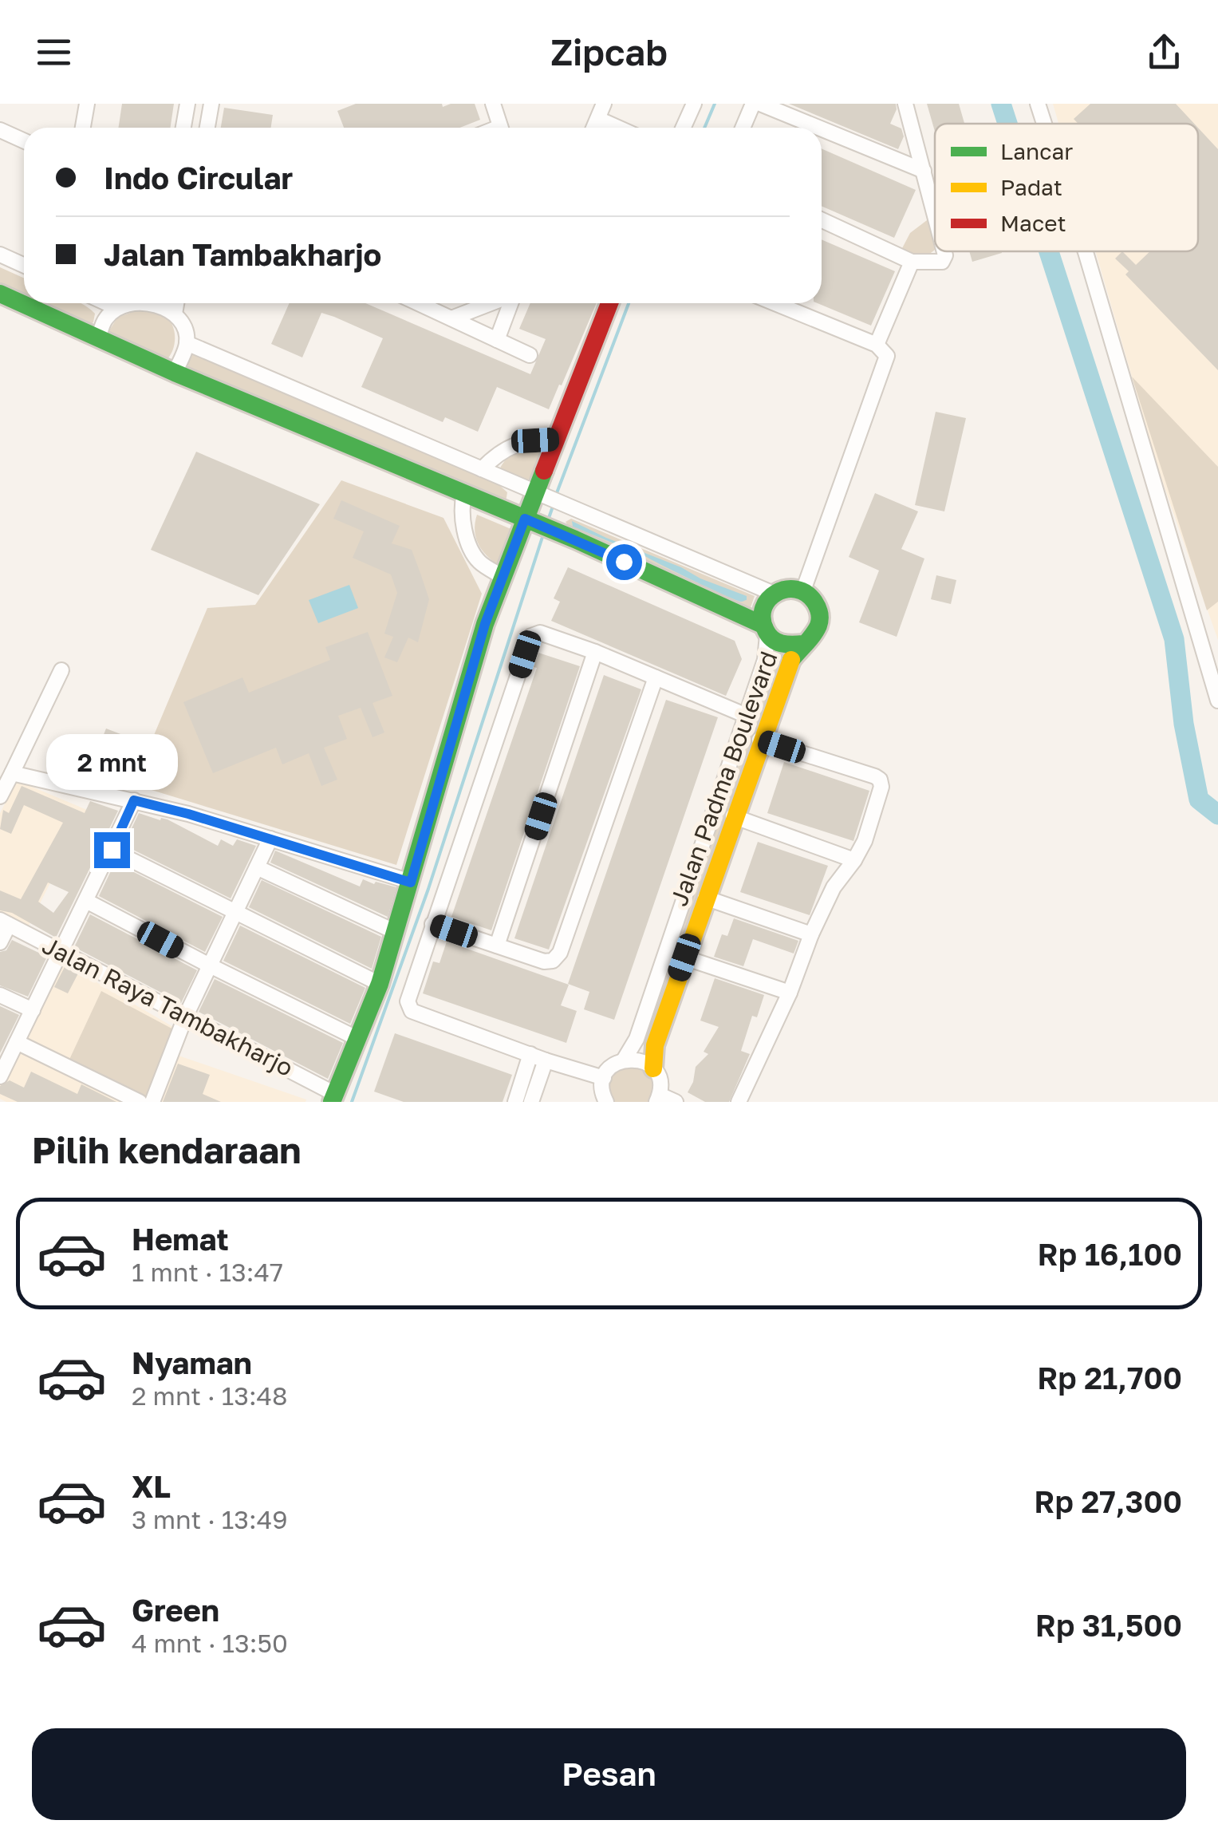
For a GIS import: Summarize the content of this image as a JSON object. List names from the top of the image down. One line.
{"streets":{"street":["Jalan Padma Boulevard","Jalan Raya Tambakharjo"]},"legend":["Lancar","Padat","Macet"],"page":{"header":"Zipcab","banner":["Indo Circular","Jalan Tambakharjo"],"bubble":"2 mnt","heading":"Pilih kendaraan","list":[{"name":"Hemat","note":"1 mnt · 13:47","value":"Rp 16,100"},{"name":"Nyaman","note":"2 mnt · 13:48","value":"Rp 21,700"},{"name":"XL","note":"3 mnt · 13:49","value":"Rp 27,300"},{"name":"Green","note":"4 mnt · 13:50","value":"Rp 31,500"}],"buttons":"Pesan"}}
